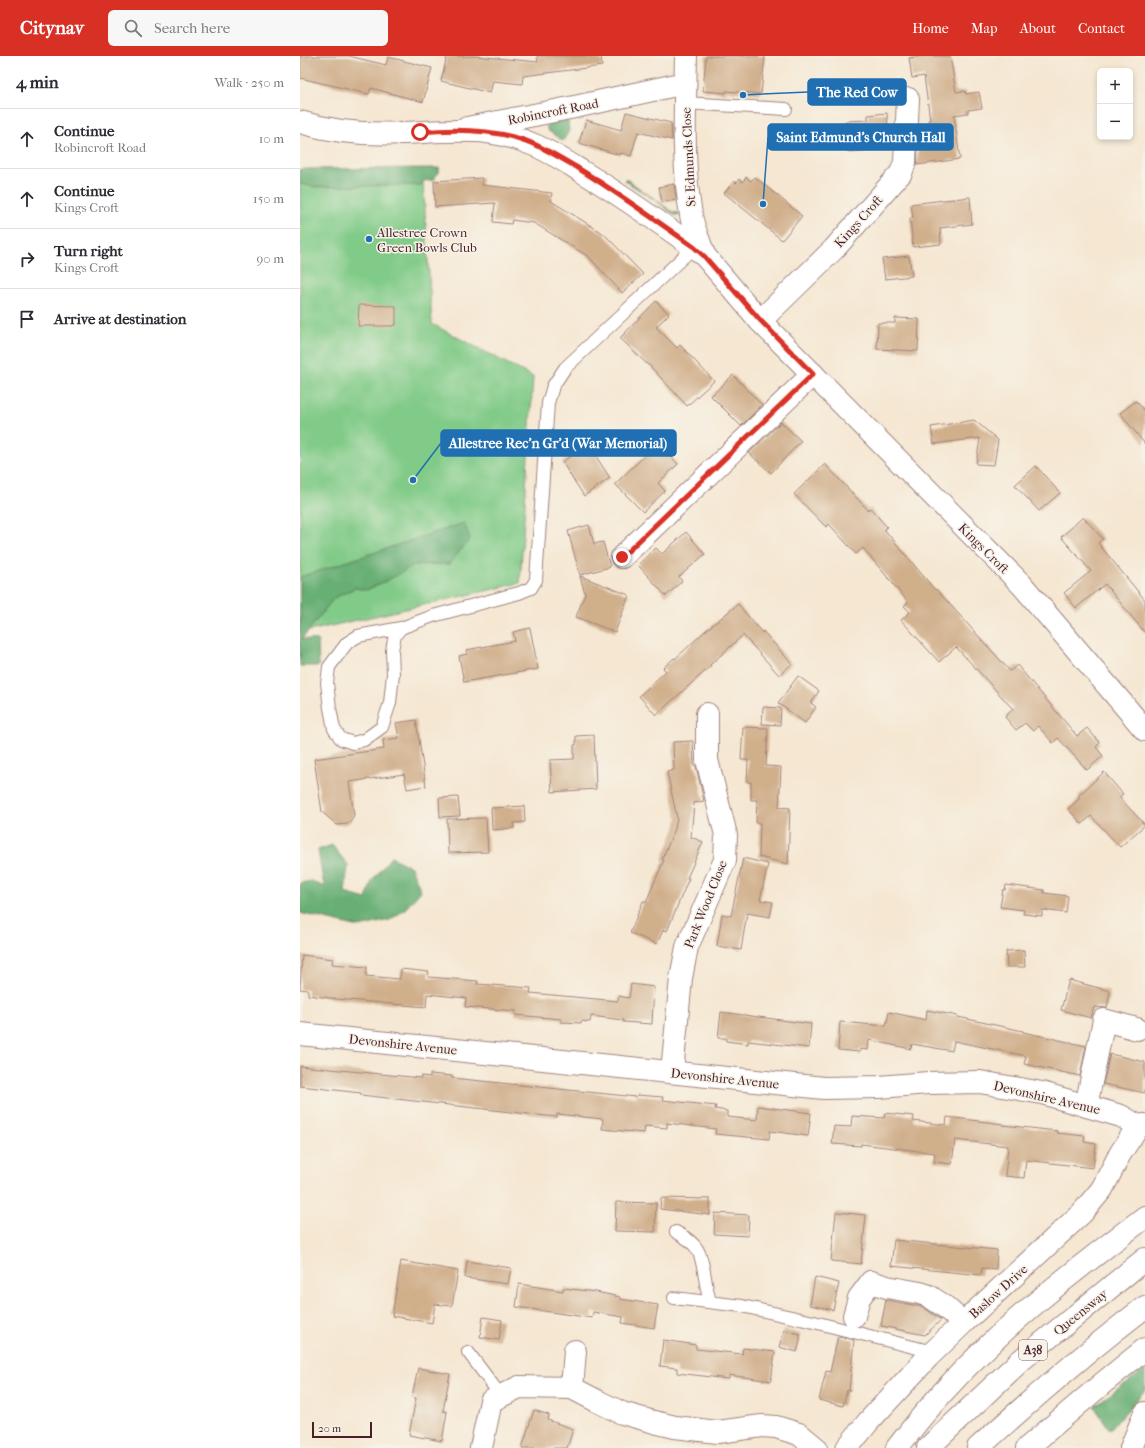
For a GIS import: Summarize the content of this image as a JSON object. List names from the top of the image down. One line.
{"streets":{"main road":["Robincroft Road","St Edmunds Close","Kings Croft","Park Wood Close","Devonshire Avenue","Baslow Drive","Queensway","A38"]},"crossings":[["Robincroft Road","St Edmunds Close"],["Robincroft Road","Kings Croft"],["St Edmunds Close","Kings Croft"],["Park Wood Close","Devonshire Avenue"],["Devonshire Avenue","Baslow Drive"]],"places":["The Red Cow","Saint Edmund's Church Hall","Allestree Crown Green Bowls Club","Allestree Rec'n Gr'd (War Memorial)"],"scale_bar":"20 m","page":{"header":"Citynav","search":"Search here","nav":["Home","Map","About","Contact"],"heading":["4 min","Walk · 250 m"],"map_buttons":["+","−"],"list":[["Continue","Robincroft Road","10 m"],["Continue","Kings Croft","150 m"],["Turn right","Kings Croft","90 m"],"Arrive at destination"],"scale":"20 m"}}
